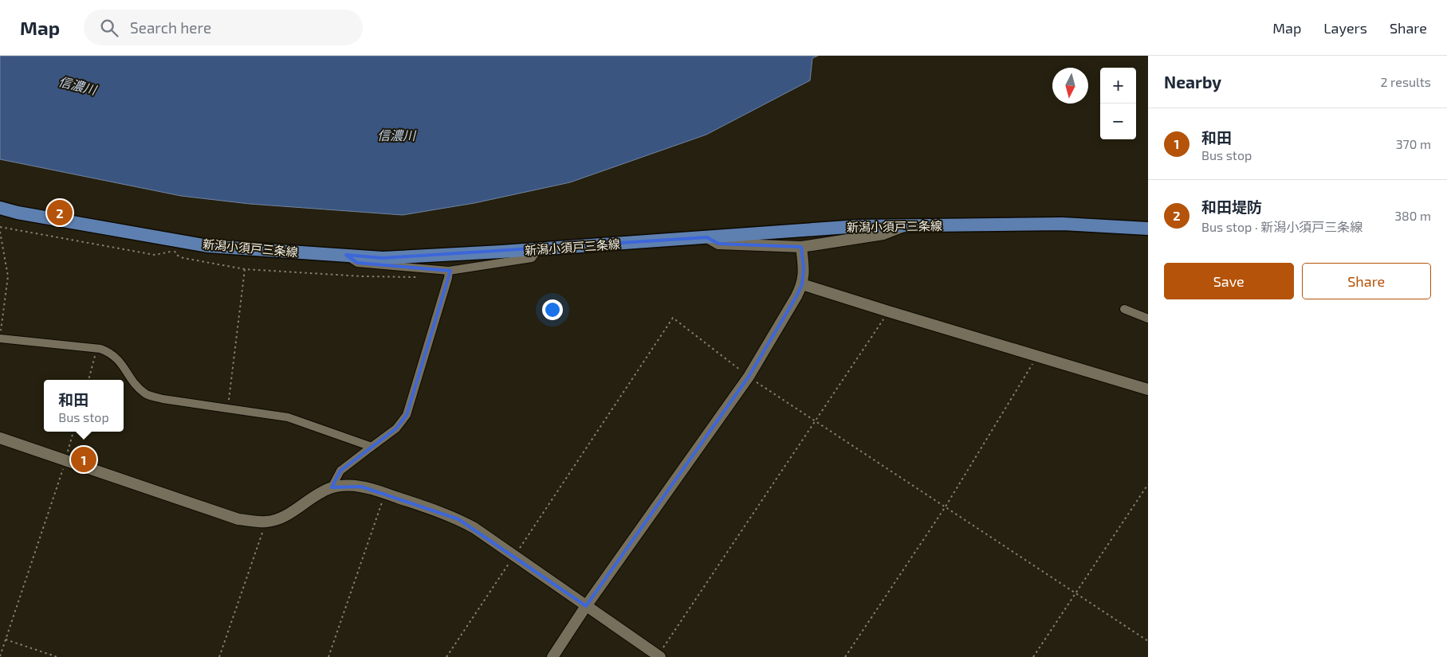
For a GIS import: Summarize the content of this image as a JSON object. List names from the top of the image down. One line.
{"streets":{"main road":["新潟小須戸三条線"]},"water":["信濃川"],"north":"bottom","page":{"header":"Map","search":"Search here","nav":["Map","Layers","Share"],"heading":["Nearby","2 results"],"map_buttons":["+","−"],"list":[{"mark":"1","name":"和田","note":"Bus stop","value":"370 m"},{"mark":"2","name":"和田堤防","note":"Bus stop · 新潟小須戸三条線","value":"380 m"}],"pins":["2","1"],"buttons":["Save","Share"],"popup":["和田","Bus stop"]}}
